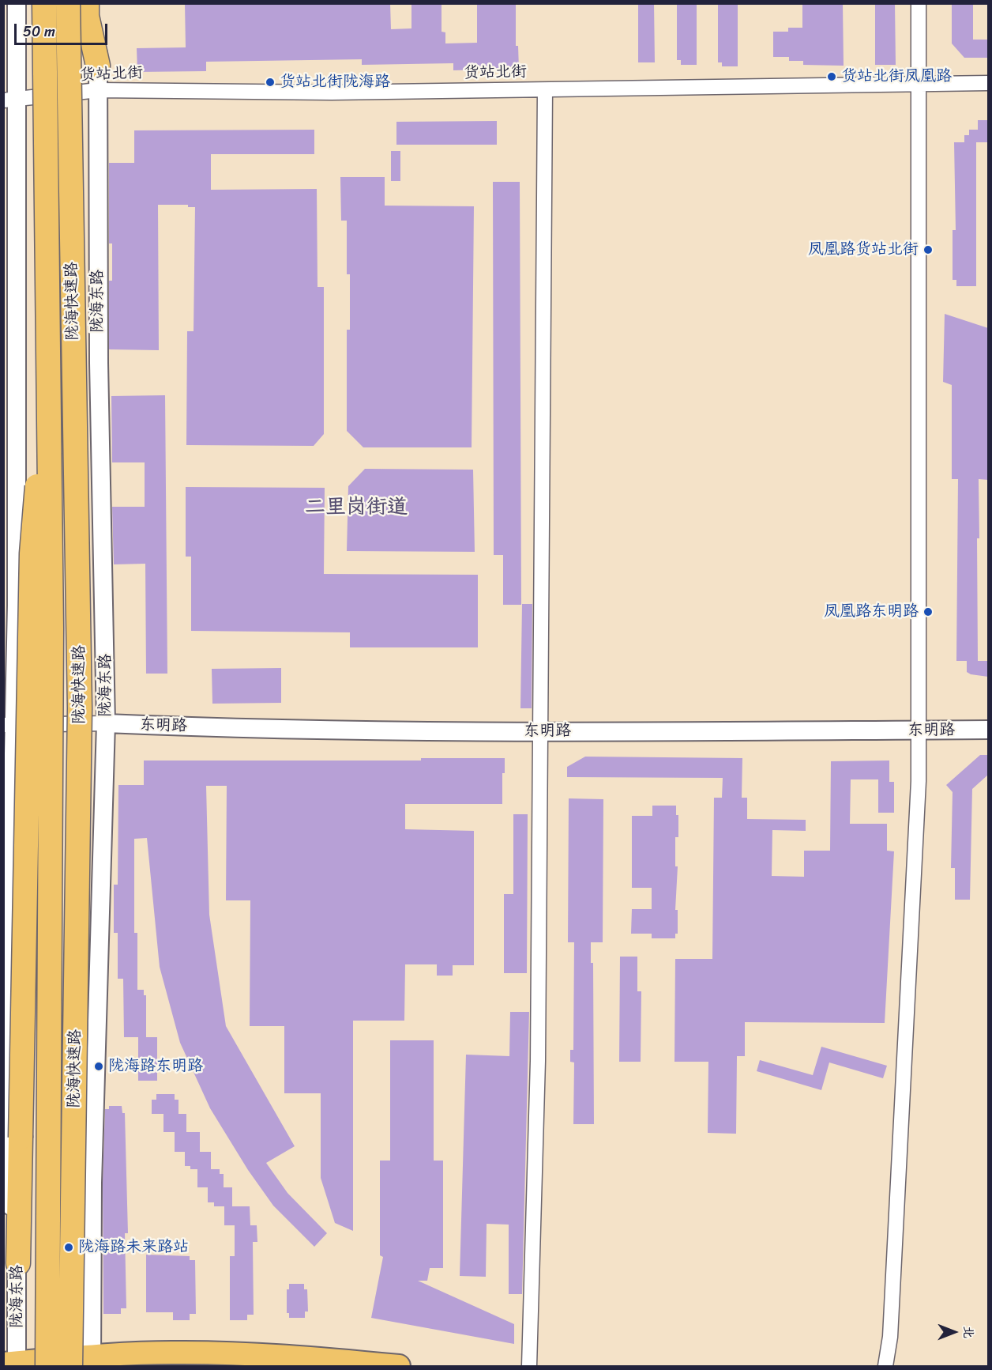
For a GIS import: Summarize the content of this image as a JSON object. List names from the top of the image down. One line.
{"streets":{"highway":["陇海快速路"],"street":["货站北街","陇海东路","东明路"]},"crossings":[["货站北街","陇海东路"],["陇海东路","东明路"]],"districts":["二里岗街道"],"places":["货站北街凤凰路","货站北街陇海路","凤凰路货站北街","凤凰路东明路","陇海路东明路","陇海路未来路站"],"scale_bar":"50 m","north":"right"}
